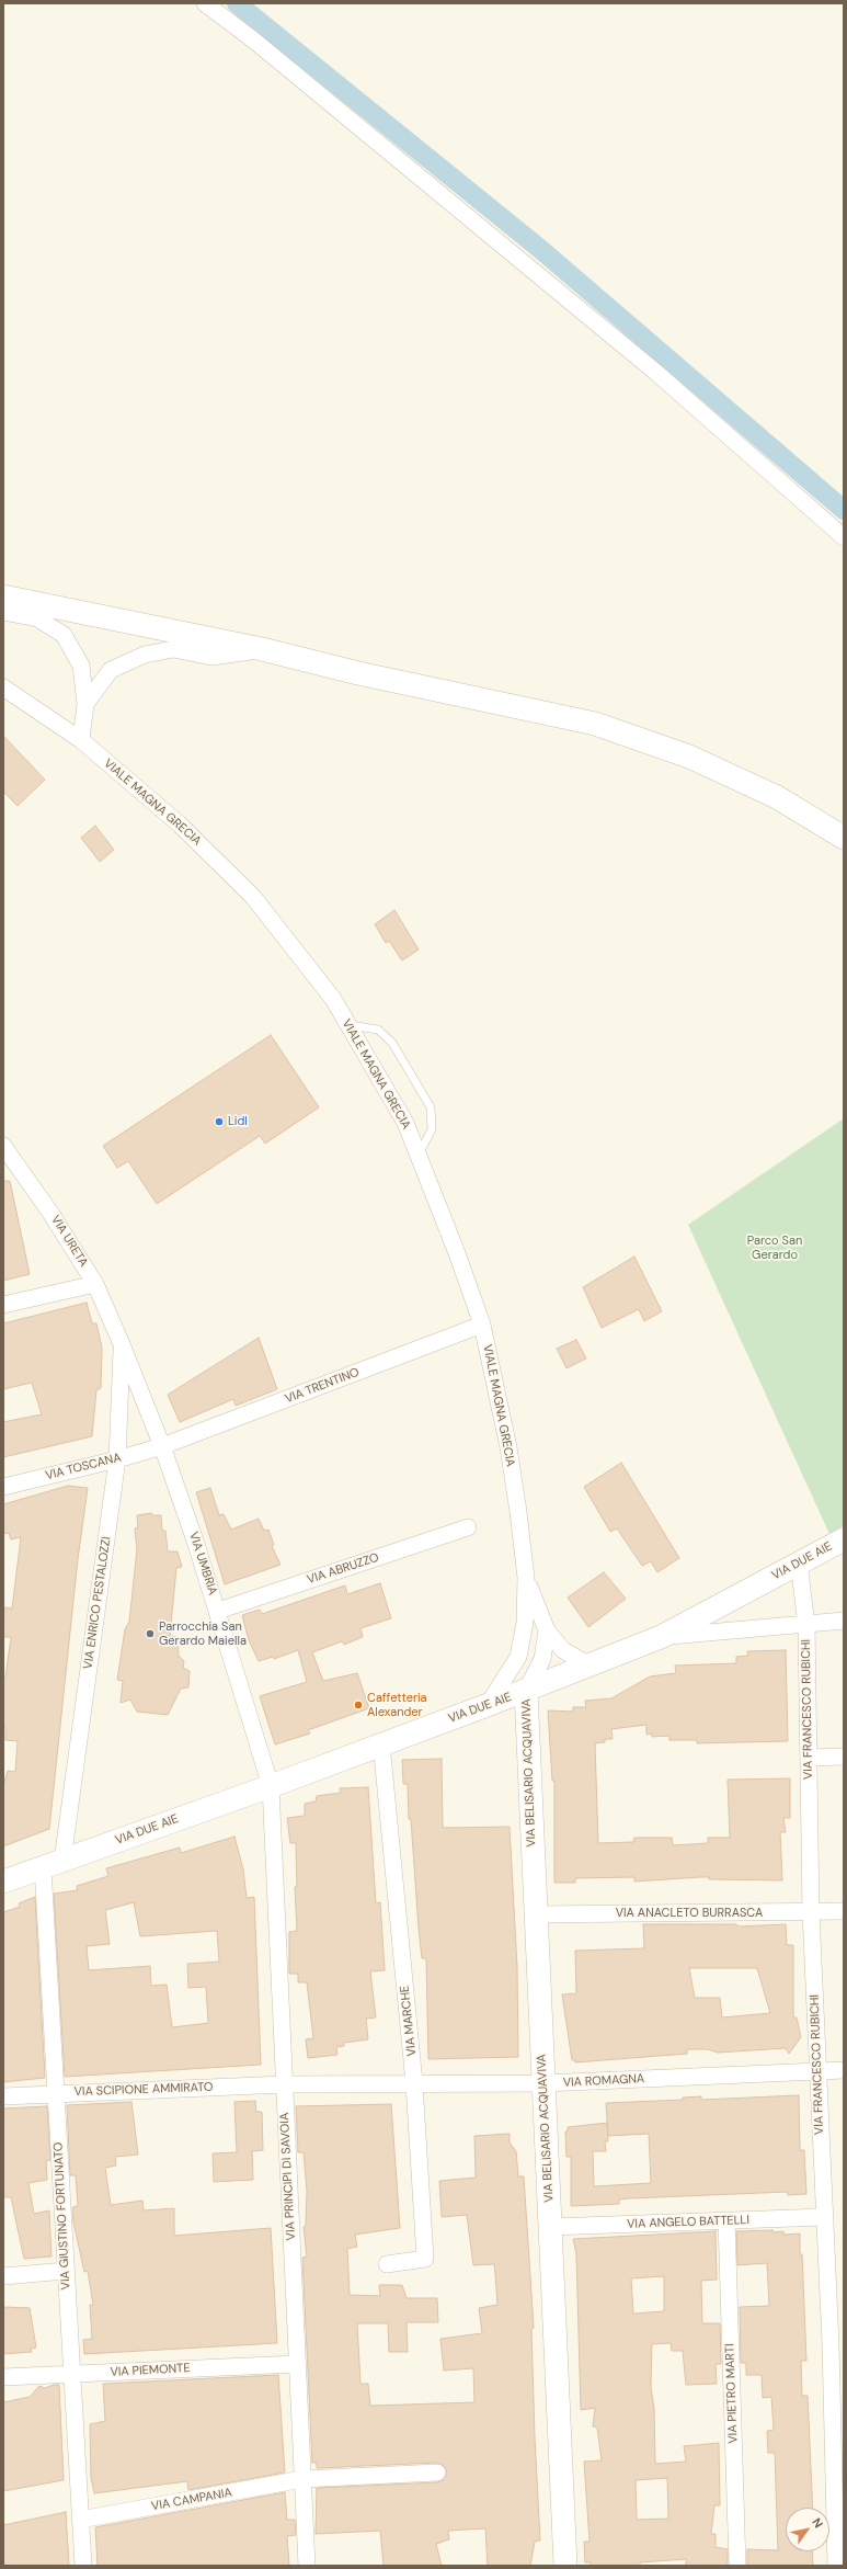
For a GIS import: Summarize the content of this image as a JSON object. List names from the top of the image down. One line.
{"streets":{"street":["VIALE MAGNA GRECIA","VIA URETA","VIA TRENTINO","VIA TOSCANA","VIA DUE AIE","VIA UMBRIA","VIA ABRUZZO","VIA ENRICO PESTALOZZI","VIA FRANCESCO RUBICHI","VIA BELISARIO ACQUAVIVA","VIA ANACLETO BURRASCA","VIA MARCHE","VIA ROMAGNA","VIA SCIPIONE AMMIRATO","VIA PRINCIPI DI SAVOIA","VIA GIUSTINO FORTUNATO","VIA ANGELO BATTELLI","VIA PIEMONTE","VIA PIETRO MARTI","VIA CAMPANIA"]},"crossings":[["VIALE MAGNA GRECIA","VIA TRENTINO"],["VIALE MAGNA GRECIA","VIA DUE AIE"],["VIALE MAGNA GRECIA","VIA BELISARIO ACQUAVIVA"],["VIA URETA","VIA UMBRIA"],["VIA URETA","VIA ENRICO PESTALOZZI"],["VIA TRENTINO","VIA TOSCANA"],["VIA TRENTINO","VIA UMBRIA"],["VIA TOSCANA","VIA UMBRIA"],["VIA TOSCANA","VIA ENRICO PESTALOZZI"],["VIA DUE AIE","VIA UMBRIA"],["VIA DUE AIE","VIA ENRICO PESTALOZZI"],["VIA DUE AIE","VIA FRANCESCO RUBICHI"],["VIA DUE AIE","VIA BELISARIO ACQUAVIVA"],["VIA DUE AIE","VIA MARCHE"],["VIA DUE AIE","VIA PRINCIPI DI SAVOIA"],["VIA DUE AIE","VIA GIUSTINO FORTUNATO"],["VIA UMBRIA","VIA ABRUZZO"],["VIA UMBRIA","VIA ENRICO PESTALOZZI"],["VIA UMBRIA","VIA PRINCIPI DI SAVOIA"],["VIA ENRICO PESTALOZZI","VIA GIUSTINO FORTUNATO"],["VIA FRANCESCO RUBICHI","VIA ANACLETO BURRASCA"],["VIA FRANCESCO RUBICHI","VIA ROMAGNA"],["VIA FRANCESCO RUBICHI","VIA ANGELO BATTELLI"],["VIA BELISARIO ACQUAVIVA","VIA ANACLETO BURRASCA"],["VIA BELISARIO ACQUAVIVA","VIA ROMAGNA"],["VIA BELISARIO ACQUAVIVA","VIA ANGELO BATTELLI"],["VIA MARCHE","VIA ROMAGNA"],["VIA ROMAGNA","VIA SCIPIONE AMMIRATO"],["VIA ROMAGNA","VIA PRINCIPI DI SAVOIA"],["VIA SCIPIONE AMMIRATO","VIA PRINCIPI DI SAVOIA"],["VIA SCIPIONE AMMIRATO","VIA GIUSTINO FORTUNATO"],["VIA PRINCIPI DI SAVOIA","VIA PIEMONTE"],["VIA PRINCIPI DI SAVOIA","VIA CAMPANIA"],["VIA GIUSTINO FORTUNATO","VIA PIEMONTE"],["VIA GIUSTINO FORTUNATO","VIA CAMPANIA"],["VIA ANGELO BATTELLI","VIA PIETRO MARTI"]],"parks":["Parco San Gerardo"],"places":["Lidl","Parrocchia San Gerardo Maiella","Caffetteria Alexander"],"north":"top right"}
